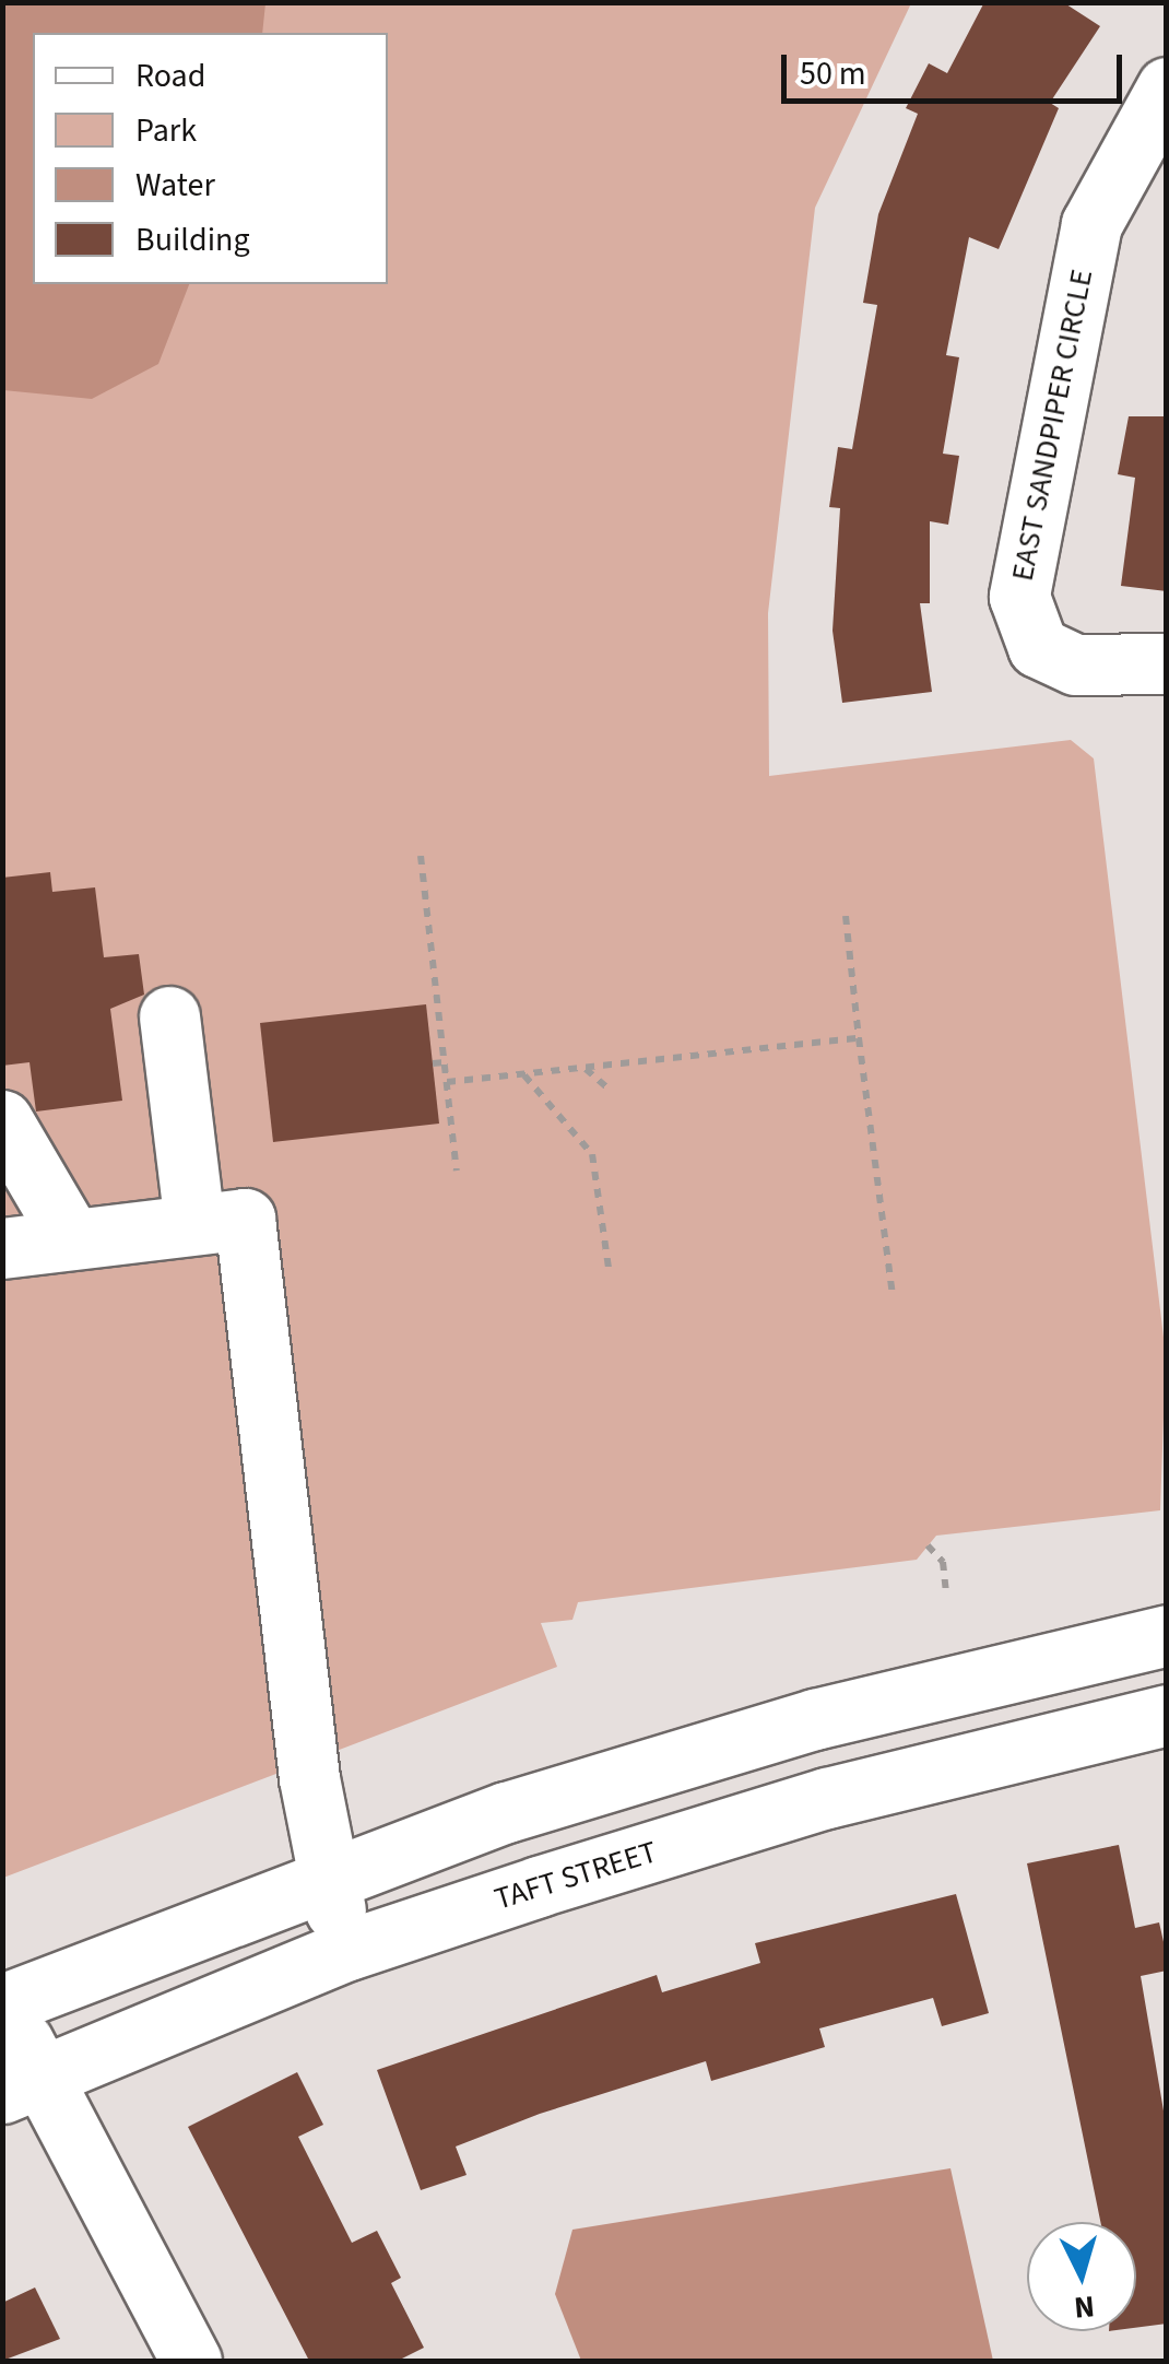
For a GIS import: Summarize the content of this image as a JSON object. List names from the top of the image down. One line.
{"streets":{"street":["EAST SANDPIPER CIRCLE","TAFT STREET"]},"legend":["Road","Park","Water","Building"],"scale_bar":"50 m","north":"bottom"}
